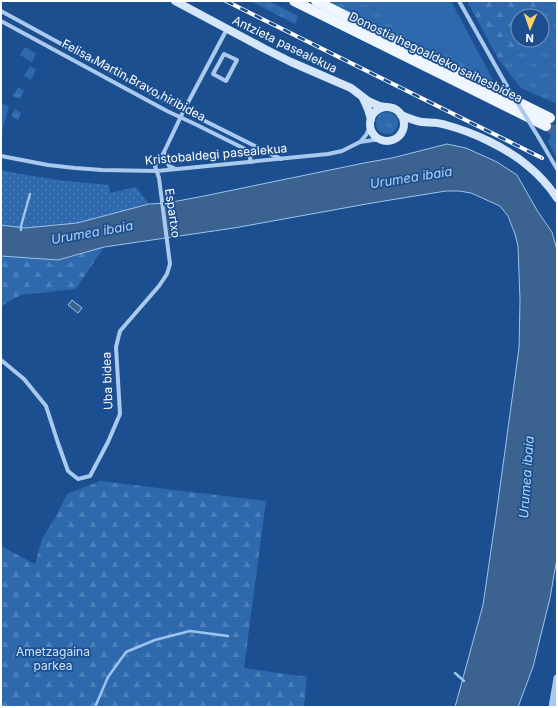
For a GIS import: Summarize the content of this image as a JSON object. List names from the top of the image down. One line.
{"streets":{"main road":["Antzieta pasealekua","Donostia hegoaldeko saihesbidea"],"street":["Felisa Martin Bravo hiribidea","Kristobaldegi pasealekua","Espartxo","Uba bidea"]},"crossings":[["Antzieta pasealekua","Kristobaldegi pasealekua"],["Felisa Martin Bravo hiribidea","Kristobaldegi pasealekua"],["Kristobaldegi pasealekua","Espartxo"],["Espartxo","Uba bidea"]],"water":["Urumea ibaia"],"parks":["Ametzagaina parkea"],"north":"bottom"}
